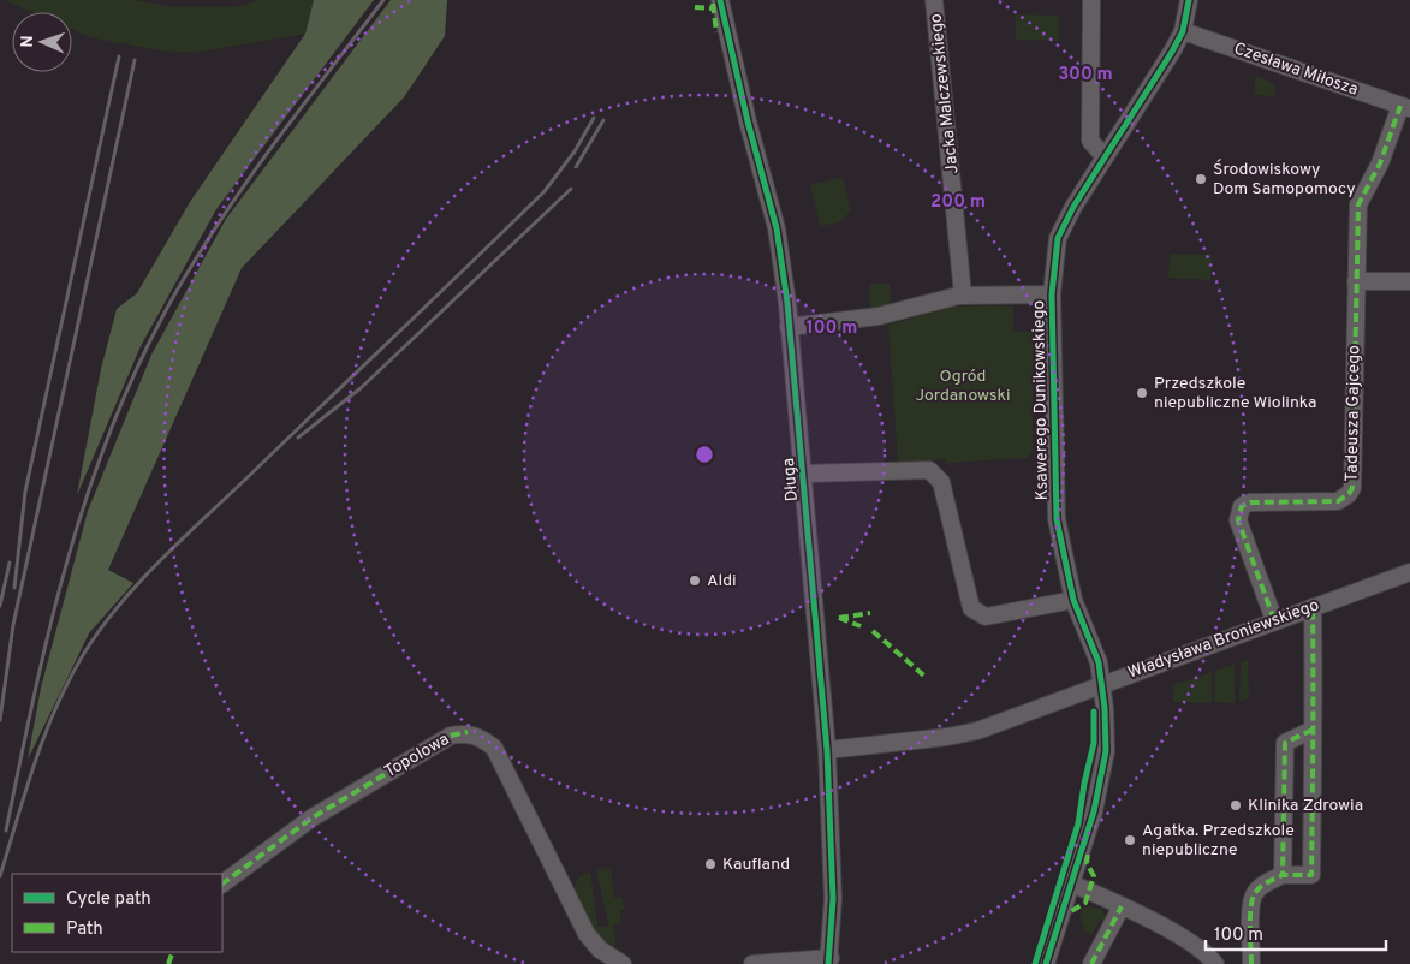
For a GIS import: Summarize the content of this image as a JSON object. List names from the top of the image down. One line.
{"streets":{"street":["Czesława Miłosza","Jacka Malczewskiego","Ksawerego Dunikowskiego","Tadeusza Gajcego","Długa","Władysława Broniewskiego","Topolowa"]},"crossings":[["Czesława Miłosza","Ksawerego Dunikowskiego"],["Czesława Miłosza","Tadeusza Gajcego"],["Ksawerego Dunikowskiego","Władysława Broniewskiego"],["Tadeusza Gajcego","Władysława Broniewskiego"],["Długa","Władysława Broniewskiego"]],"parks":["Ogród Jordanowski"],"places":["Środowiskowy Dom Samopomocy","Przedszkole niepubliczne Wiolinka","Aldi","Klinika Zdrowia","Agatka. Przedszkole niepubliczne","Kaufland"],"legend":["Cycle path","Path"],"scale_bar":"100 m","north":"left","rings":["300 m","200 m","100 m"]}
